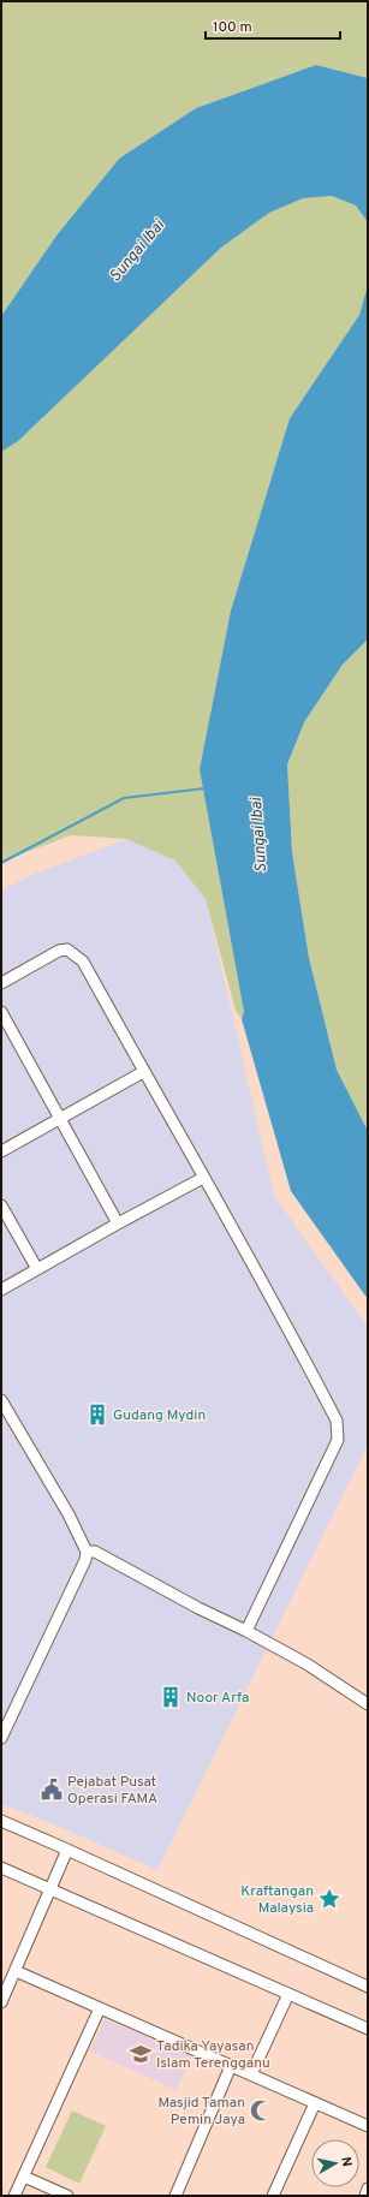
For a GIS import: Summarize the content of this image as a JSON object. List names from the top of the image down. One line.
{"water":["Sungai Ibai"],"places":{"building":["Gudang Mydin","Noor Arfa"],"public building":["Pejabat Pusat Operasi FAMA"],"place":["Kraftangan Malaysia"],"school or university":["Tadika Yayasan Islam Terengganu"],"mosque":["Masjid Taman Pemin Jaya"]},"scale_bar":"100 m","north":"right"}
